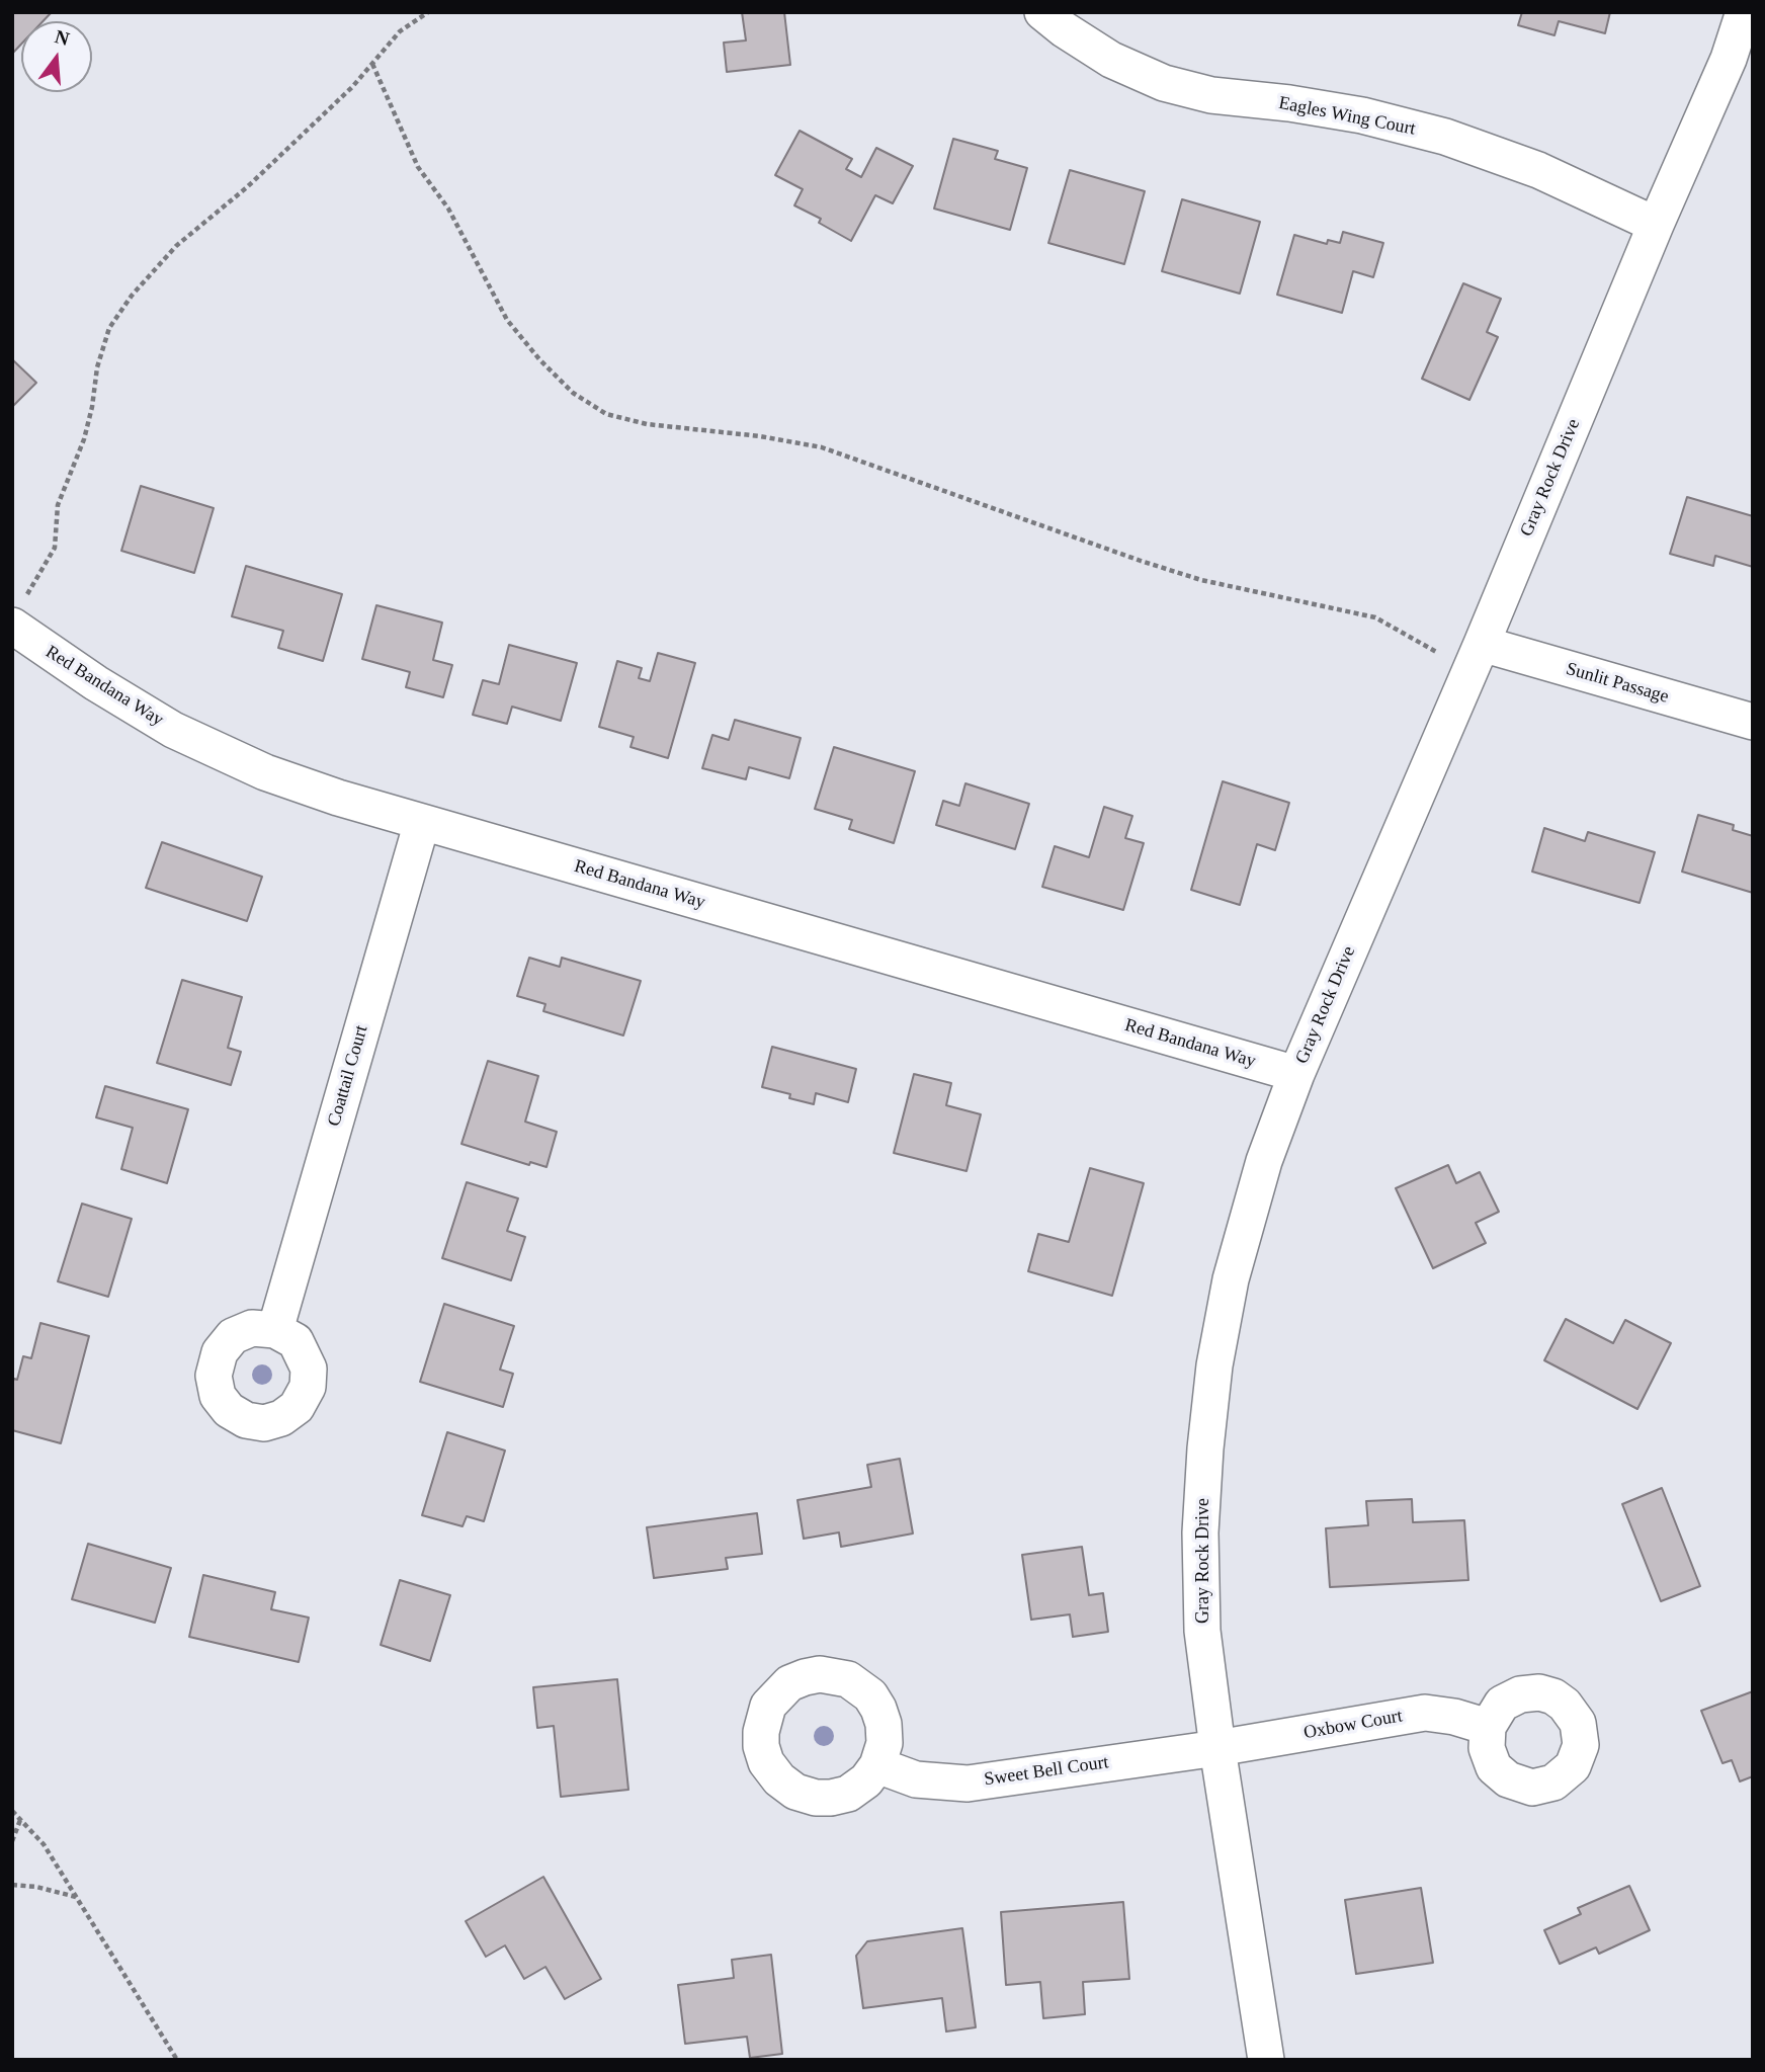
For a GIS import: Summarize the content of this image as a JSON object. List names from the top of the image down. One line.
{"streets":{"street":["Eagles Wing Court","Gray Rock Drive","Sunlit Passage","Red Bandana Way","Coattail Court","Oxbow Court","Sweet Bell Court"]},"crossings":[["Eagles Wing Court","Gray Rock Drive"],["Gray Rock Drive","Sunlit Passage"],["Gray Rock Drive","Red Bandana Way"],["Gray Rock Drive","Oxbow Court"],["Gray Rock Drive","Sweet Bell Court"],["Red Bandana Way","Coattail Court"],["Oxbow Court","Sweet Bell Court"]],"north":"top"}
